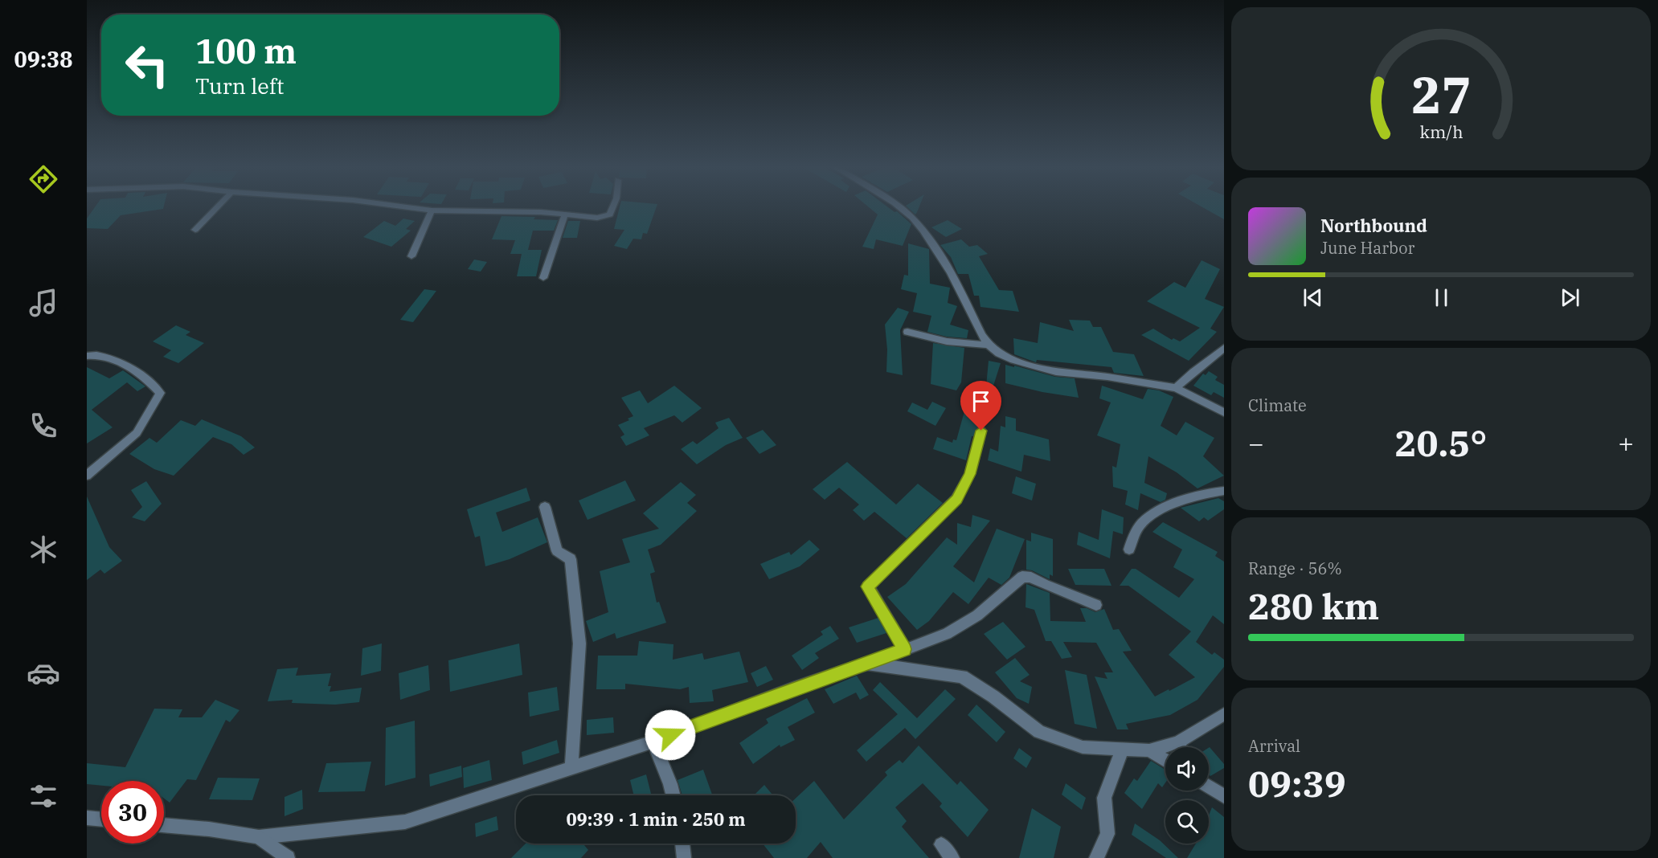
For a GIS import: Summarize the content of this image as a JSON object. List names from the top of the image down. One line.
{"page":{"tabs":"09:38","turn":["100 m","Turn left"],"song":["Northbound","June Harbor"],"tile":["Climate",["Range · 56%","280 km"],["Arrival","09:39"]],"heat":["−","20.5°","+"],"limit":"30","trip":"09:39 · 1 min · 250 m","gauge":["27","km/h"]}}
